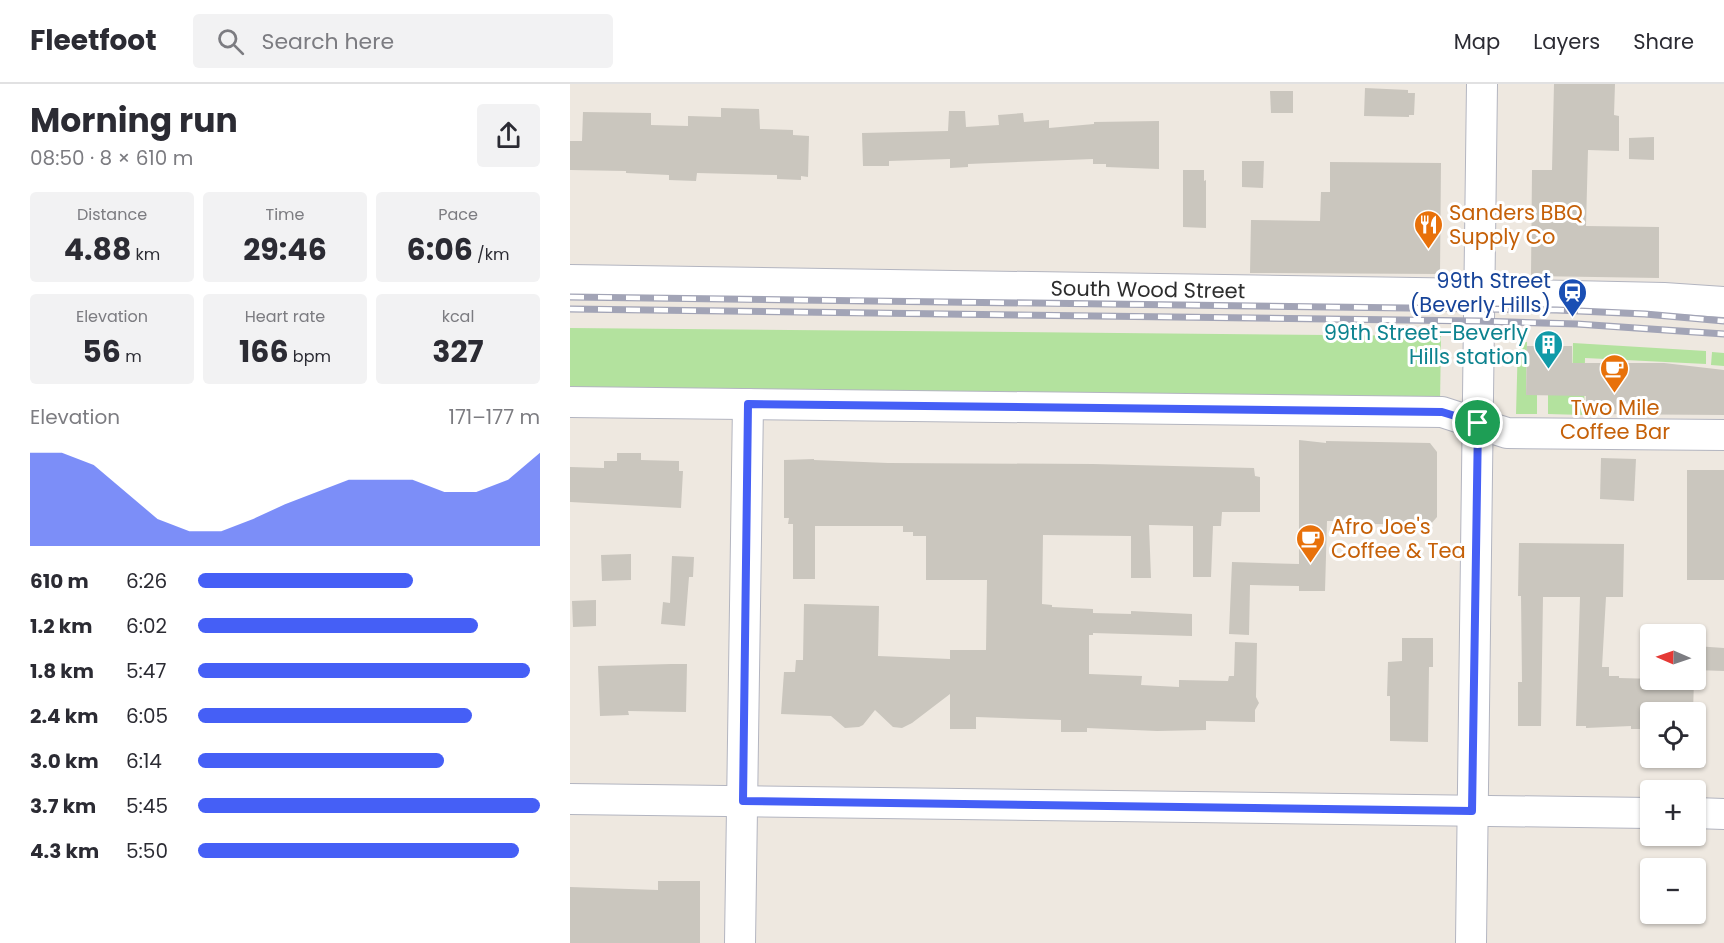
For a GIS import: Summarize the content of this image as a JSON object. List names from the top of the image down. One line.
{"streets":{"street":["South Wood Street"]},"places":{"restaurant":["Sanders BBQ Supply Co"],"station":["99th Street (Beverly Hills)"],"building":["99th Street–Beverly Hills station"],"cafe":["Two Mile Coffee Bar","Afro Joe's Coffee & Tea"]},"north":"left","page":{"header":"Fleetfoot","search":"Search here","nav":["Map","Layers","Share"],"heading":["Morning run","08:50 · 8 × 610 m"],"stats":[["Distance","4.88 km"],["Time","29:46"],["Pace","6:06 /km"],["Elevation","56 m"],["Heart rate","166 bpm"],["kcal","327"]],"chart":["Elevation","171–177 m"],"list":[{"name":"610 m","note":"6:26"},{"name":"1.2 km","note":"6:02"},{"name":"1.8 km","note":"5:47"},{"name":"2.4 km","note":"6:05"},{"name":"3.0 km","note":"6:14"},{"name":"3.7 km","note":"5:45"},{"name":"4.3 km","note":"5:50"}],"map_buttons":["+","−"]}}
